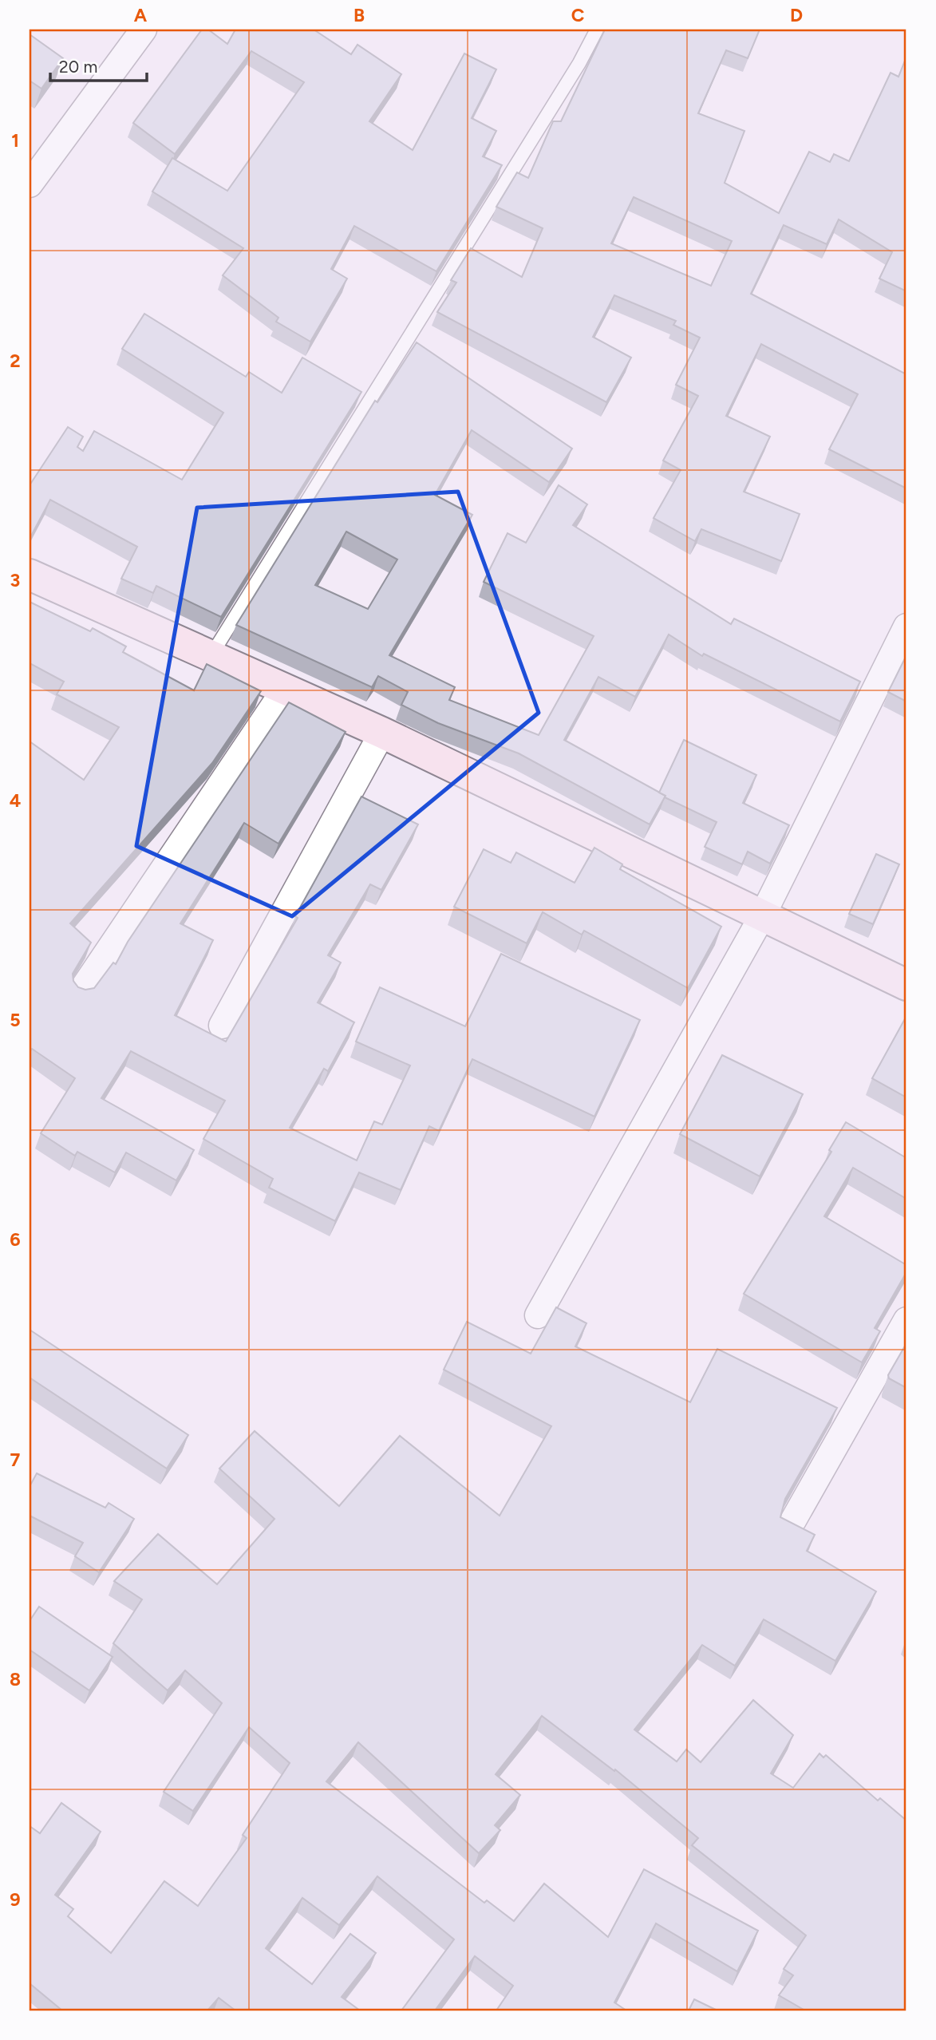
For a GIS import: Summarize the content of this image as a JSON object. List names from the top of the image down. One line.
{"scale_bar":"20 m","grid":{"columns":["A","B","C","D"],"rows":["1","2","3","4","5","6","7","8","9"]}}
